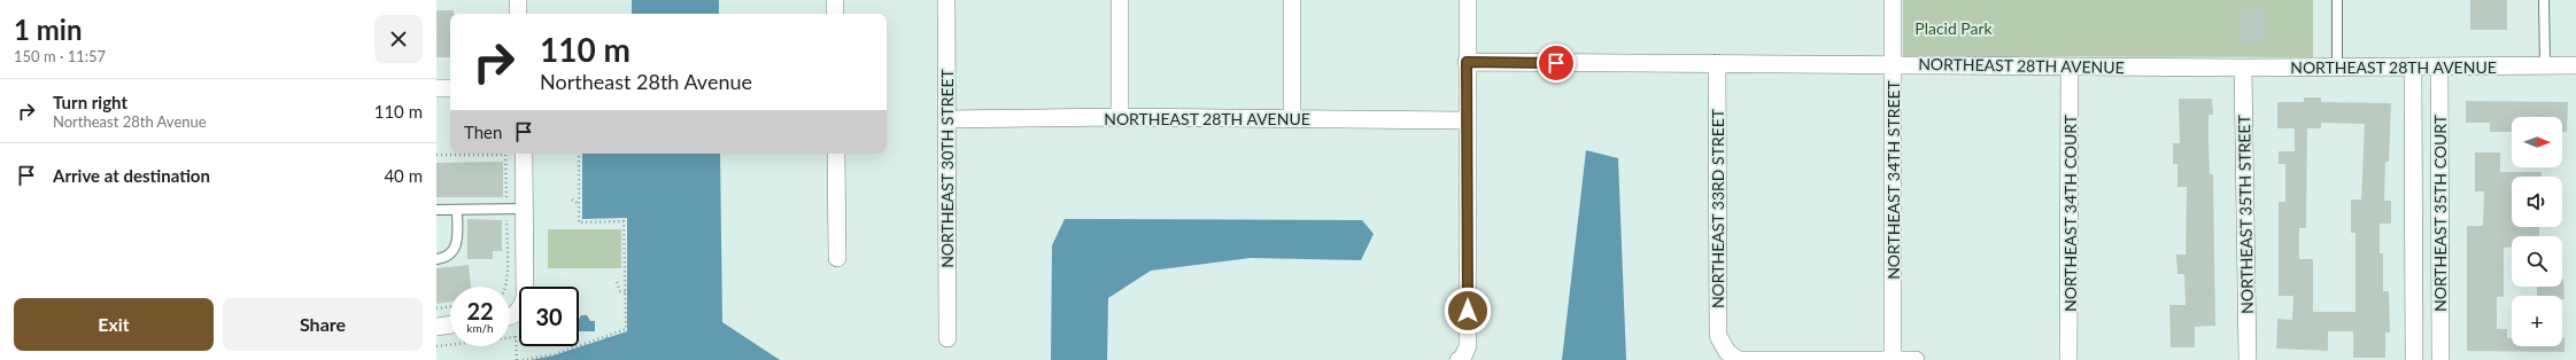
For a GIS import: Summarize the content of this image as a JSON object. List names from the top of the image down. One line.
{"streets":{"street":["NORTHEAST 28TH AVENUE","NORTHEAST 30TH STREET","NORTHEAST 34TH STREET","NORTHEAST 33RD STREET","NORTHEAST 34TH COURT","NORTHEAST 35TH COURT","NORTHEAST 35TH STREET"]},"crossings":[["NORTHEAST 28TH AVENUE","NORTHEAST 30TH STREET"],["NORTHEAST 28TH AVENUE","NORTHEAST 34TH STREET"],["NORTHEAST 28TH AVENUE","NORTHEAST 33RD STREET"],["NORTHEAST 28TH AVENUE","NORTHEAST 34TH COURT"],["NORTHEAST 28TH AVENUE","NORTHEAST 35TH COURT"],["NORTHEAST 28TH AVENUE","NORTHEAST 35TH STREET"],["NORTHEAST 34TH STREET","NORTHEAST 33RD STREET"]],"parks":["Placid Park"],"north":"right","page":{"heading":["1 min","150 m · 11:57"],"turn":["110 m","Northeast 28th Avenue"],"list":[{"name":"Turn right","note":"Northeast 28th Avenue","value":"110 m"},{"name":"Arrive at destination","value":"40 m"}],"then":"Then","map_buttons":"+","speed":"22 km/h","limit":"30","buttons":["Exit","Share"]}}
